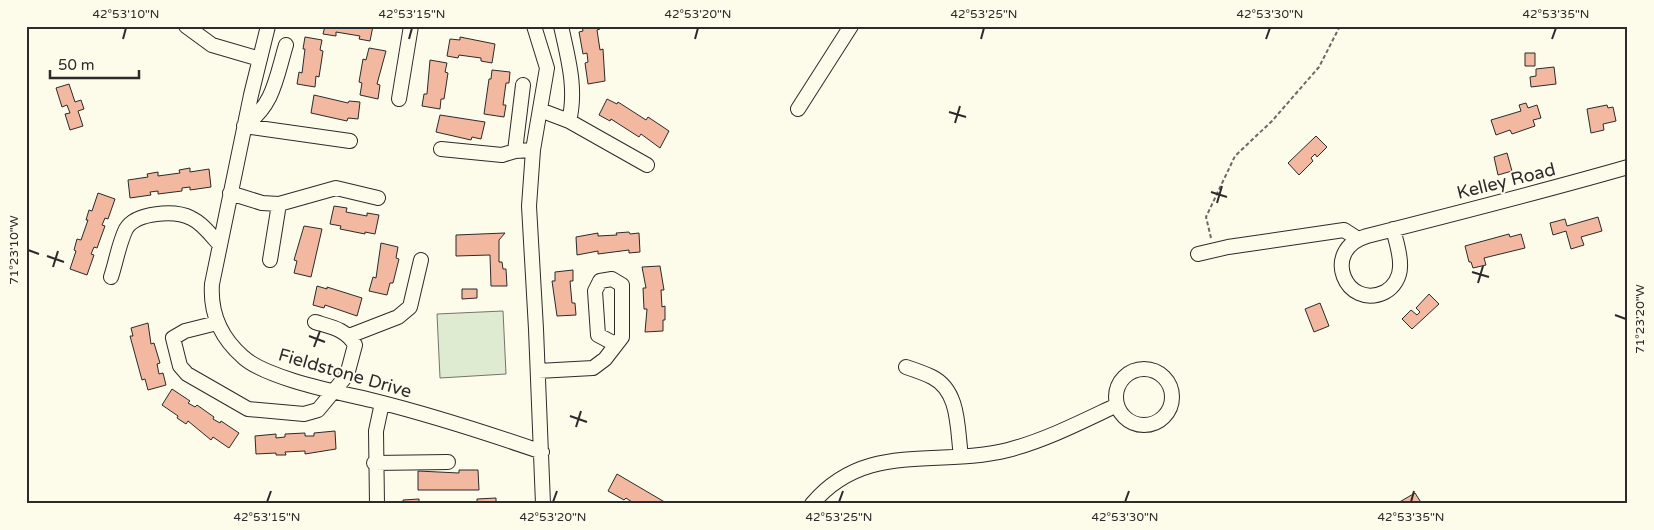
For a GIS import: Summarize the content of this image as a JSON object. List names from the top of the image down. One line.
{"streets":{"street":["Kelley Road","Fieldstone Drive"]},"scale_bar":"50 m","coordinates":["42°53'10\"N","42°53'15\"N","42°53'20\"N","42°53'25\"N","42°53'30\"N","42°53'35\"N","71°23'10\"W","71°23'20\"W"]}
